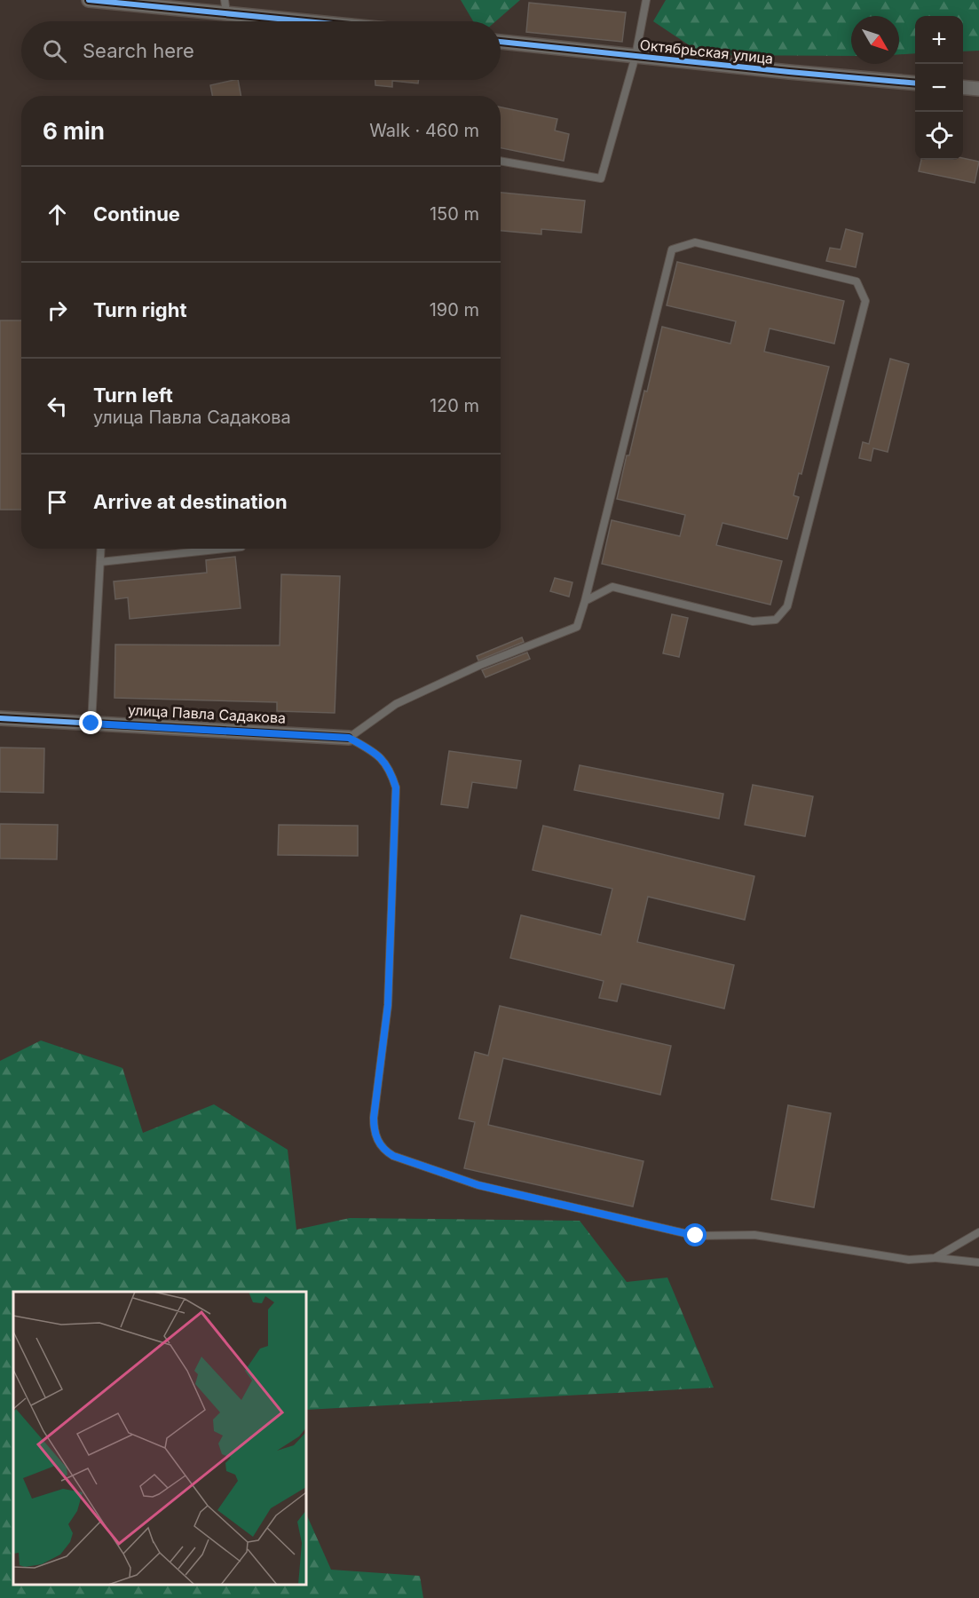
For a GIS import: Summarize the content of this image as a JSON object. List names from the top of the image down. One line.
{"streets":{"street":["Октябрьская улица","улица Павла Садакова"]},"north":"bottom right","page":{"map_buttons":["+","−"],"search":"Search here","heading":["6 min","Walk · 460 m"],"list":[["Continue","150 m"],["Turn right","190 m"],["Turn left","улица Павла Садакова","120 m"],"Arrive at destination"]}}
